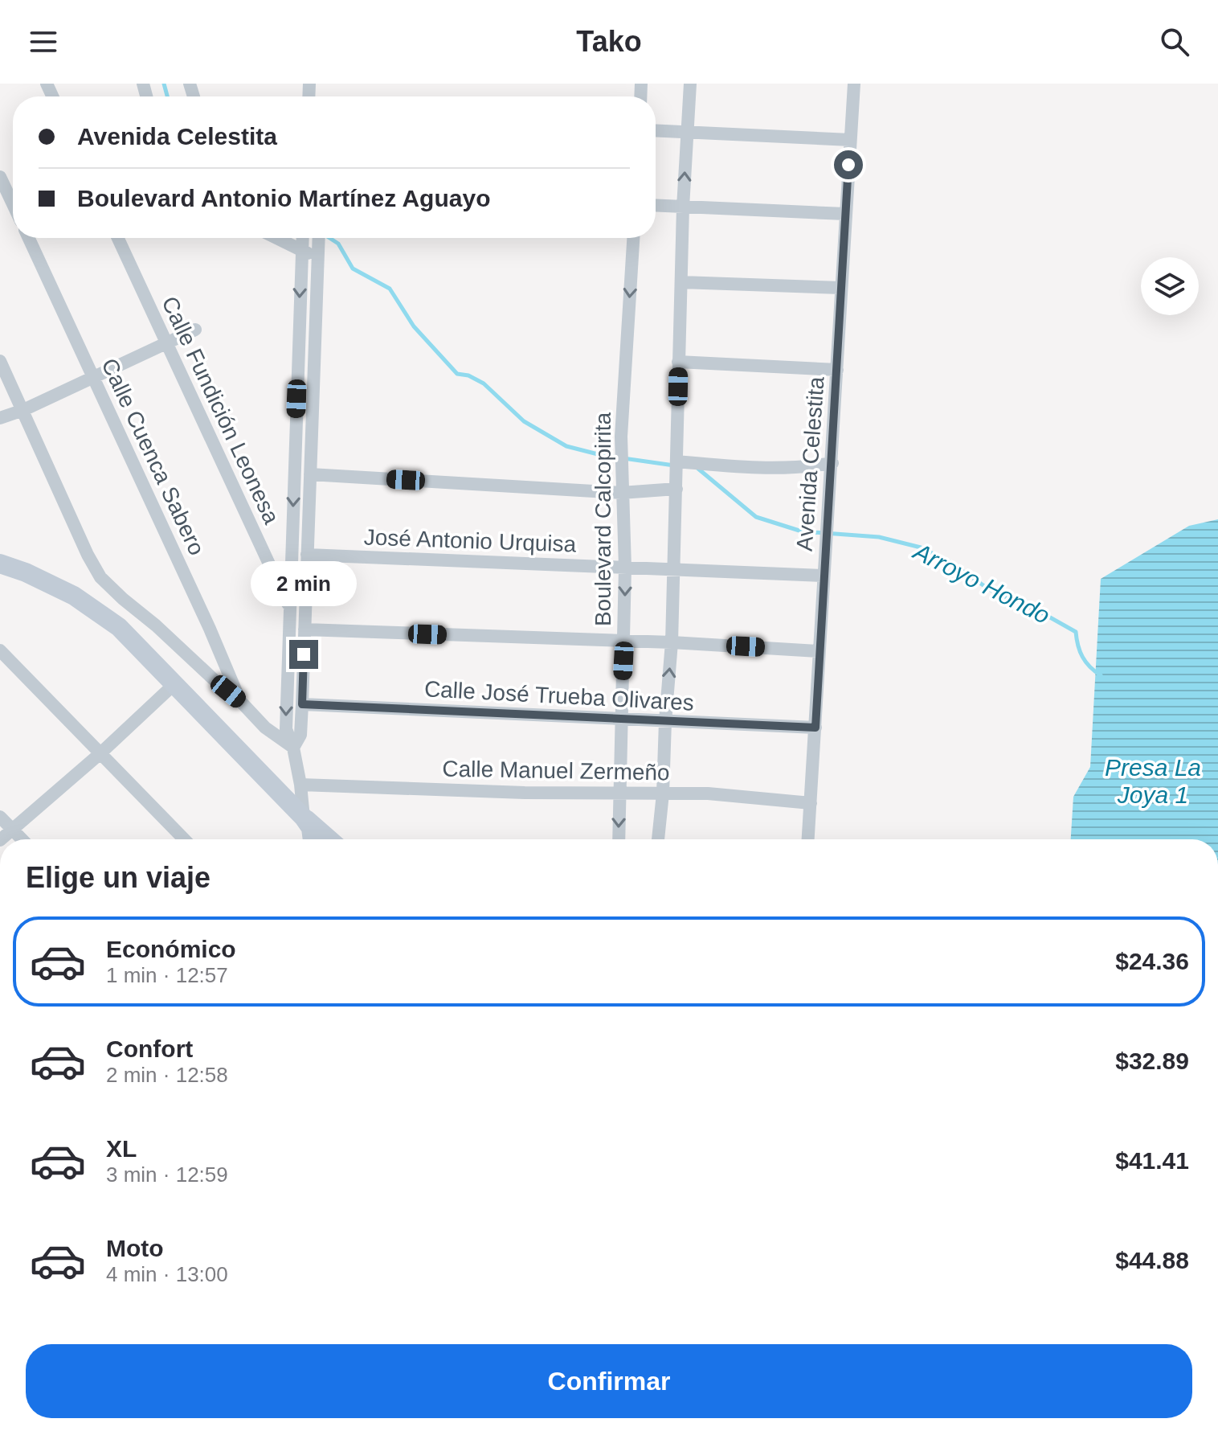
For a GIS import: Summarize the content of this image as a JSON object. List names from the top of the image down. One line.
{"streets":{"street":["Calle Fundición Leonesa","Calle Cuenca Sabero","Avenida Celestita","Boulevard Calcopirita","José Antonio Urquisa","Calle José Trueba Olivares","Calle Manuel Zermeño"]},"crossings":[["Avenida Celestita","José Antonio Urquisa"],["Avenida Celestita","Calle José Trueba Olivares"],["Avenida Celestita","Calle Manuel Zermeño"],["Boulevard Calcopirita","José Antonio Urquisa"],["Boulevard Calcopirita","Calle José Trueba Olivares"],["Boulevard Calcopirita","Calle Manuel Zermeño"]],"water":["Arroyo Hondo","Presa La Joya 1"],"page":{"header":"Tako","banner":["Avenida Celestita","Boulevard Antonio Martínez Aguayo"],"bubble":"2 min","heading":"Elige un viaje","list":[{"name":"Económico","note":"1 min · 12:57","value":"$24.36"},{"name":"Confort","note":"2 min · 12:58","value":"$32.89"},{"name":"XL","note":"3 min · 12:59","value":"$41.41"},{"name":"Moto","note":"4 min · 13:00","value":"$44.88"}],"buttons":"Confirmar"}}
